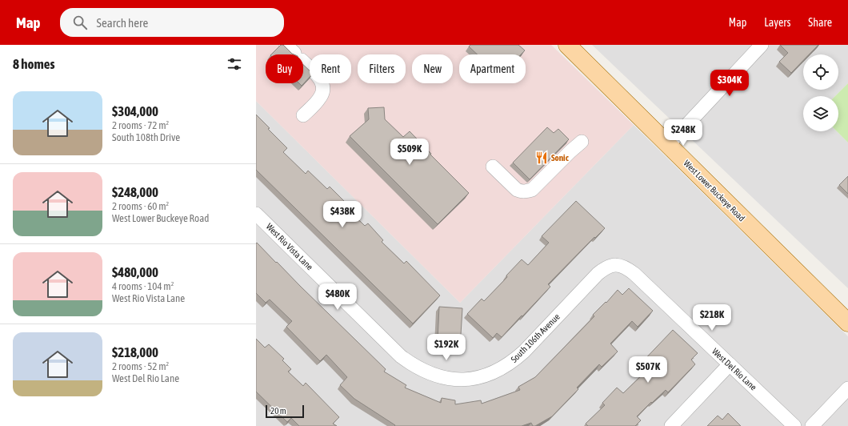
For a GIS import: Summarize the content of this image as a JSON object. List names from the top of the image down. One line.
{"streets":{"main road":["West Lower Buckeye Road"],"street":["West Rio Vista Lane","South 106th Avenue","West Del Rio Lane"]},"crossings":[["West Rio Vista Lane","South 106th Avenue"],["South 106th Avenue","West Del Rio Lane"]],"places":{"restaurant":["Sonic"]},"scale_bar":"20 m","page":{"header":"Map","search":"Search here","nav":["Map","Layers","Share"],"heading":"8 homes","chip":["Buy","Rent","Filters","New","Apartment"],"price":["$304K","$248K","$509K","$438K","$480K","$218K","$192K","$507K"],"list":[{"name":"$304,000","note":"2 rooms · 72 m² · South 108th Drive"},{"name":"$248,000","note":"2 rooms · 60 m² · West Lower Buckeye Road"},{"name":"$480,000","note":"4 rooms · 104 m² · West Rio Vista Lane"},{"name":"$218,000","note":"2 rooms · 52 m² · West Del Rio Lane"}],"scale":"20 m"}}
